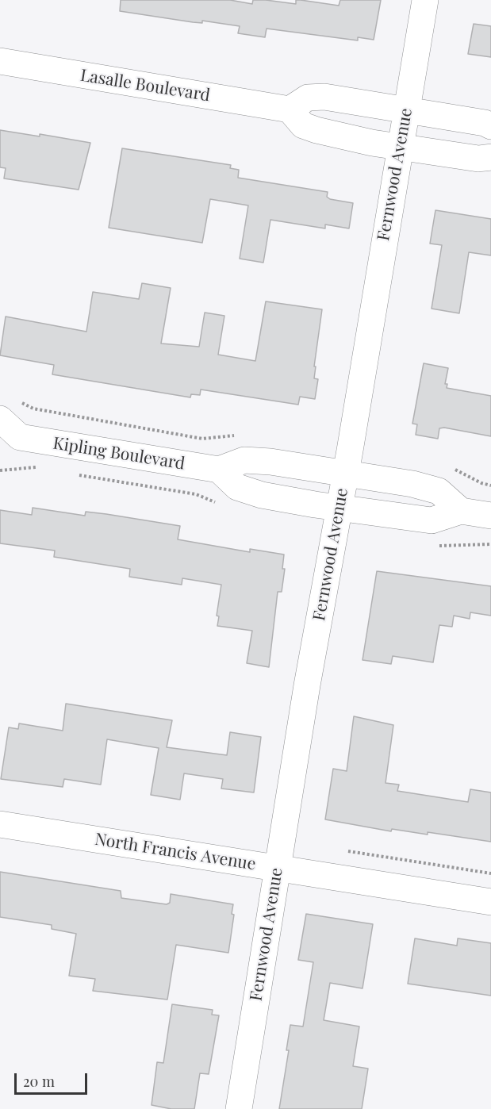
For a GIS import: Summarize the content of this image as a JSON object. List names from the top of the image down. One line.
{"streets":{"street":["Lasalle Boulevard","Fernwood Avenue","Kipling Boulevard","North Francis Avenue"]},"crossings":[["Fernwood Avenue","Kipling Boulevard"],["Fernwood Avenue","North Francis Avenue"]],"scale_bar":"20 m"}
